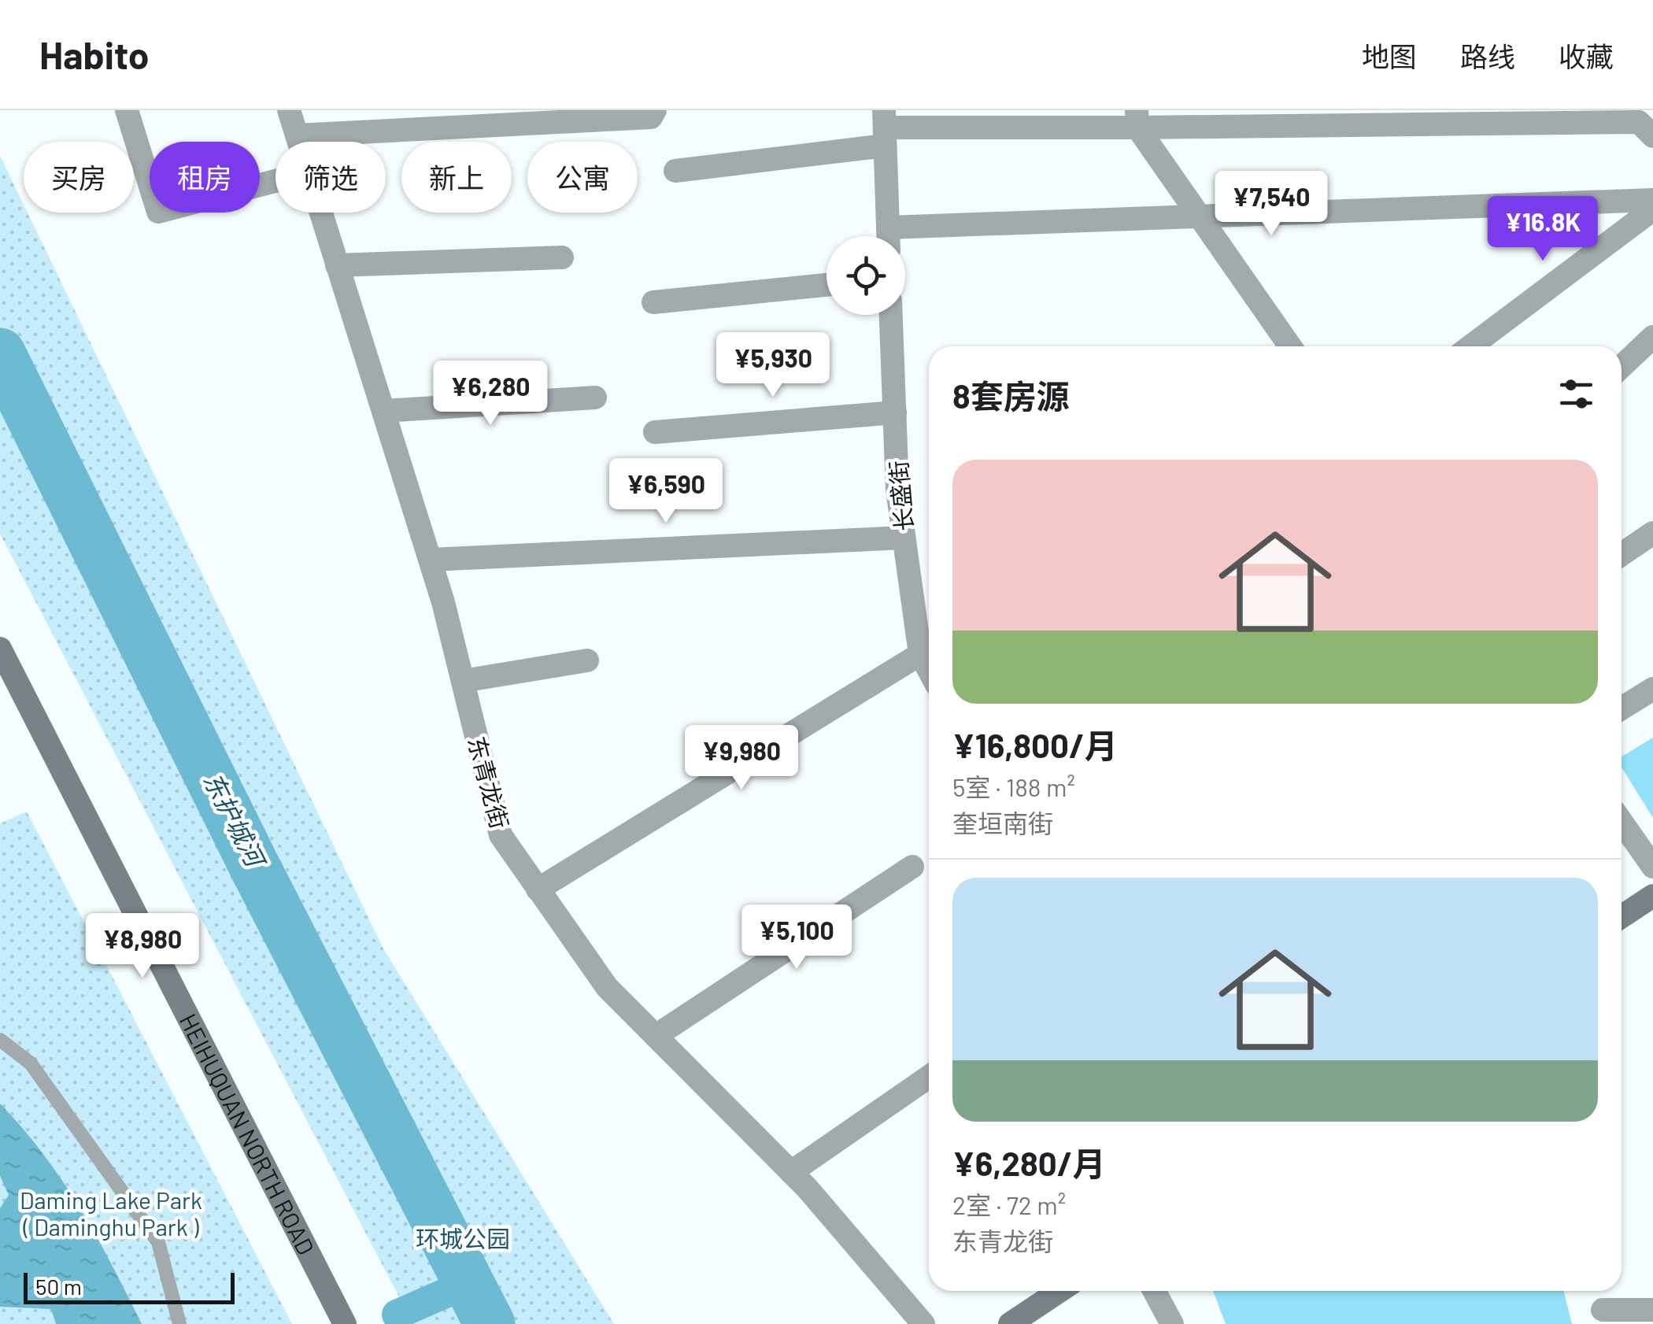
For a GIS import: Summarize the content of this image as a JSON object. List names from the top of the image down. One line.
{"streets":{"main road":["HEIHUQUAN NORTH ROAD"],"street":["长盛街","东青龙街"]},"water":["东护城河"],"parks":["Daming Lake Park ( Daminghu Park )","环城公园"],"scale_bar":"50 m","page":{"header":"Habito","nav":["地图","路线","收藏"],"chip":["买房","租房","筛选","新上","公寓"],"price":["¥7,540","¥16.8K","¥5,930","¥6,280","¥6,590","¥9,980","¥5,100","¥8,980"],"heading":"8套房源","list":[{"name":"¥16,800/月","note":"5室 · 188 m² · 奎垣南街"},{"name":"¥6,280/月","note":"2室 · 72 m² · 东青龙街"}],"scale":"50 m"}}
